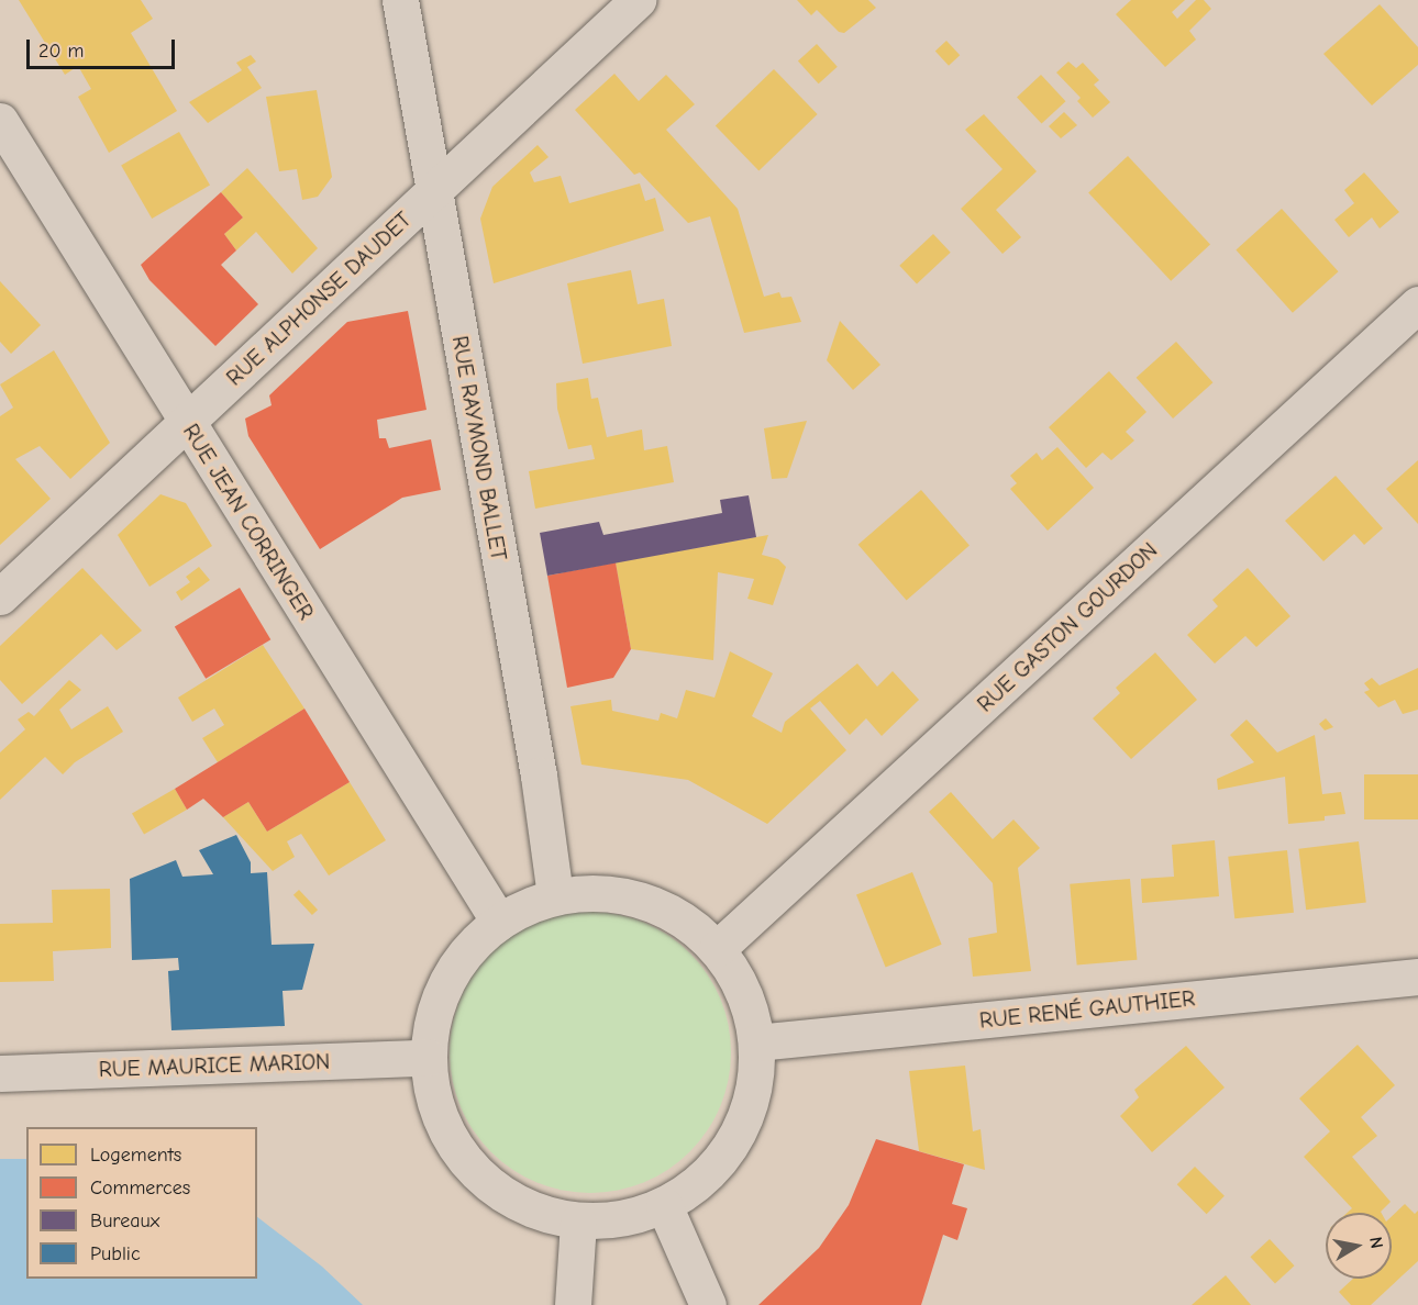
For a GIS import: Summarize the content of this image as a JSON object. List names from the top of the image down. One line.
{"streets":{"street":["RUE ALPHONSE DAUDET","RUE RAYMOND BALLET","RUE JEAN CORRINGER","RUE GASTON GOURDON","RUE RENÉ GAUTHIER","RUE MAURICE MARION"]},"crossings":[["RUE ALPHONSE DAUDET","RUE RAYMOND BALLET"],["RUE ALPHONSE DAUDET","RUE JEAN CORRINGER"]],"legend":["Logements","Commerces","Bureaux","Public"],"scale_bar":"20 m","north":"right"}
